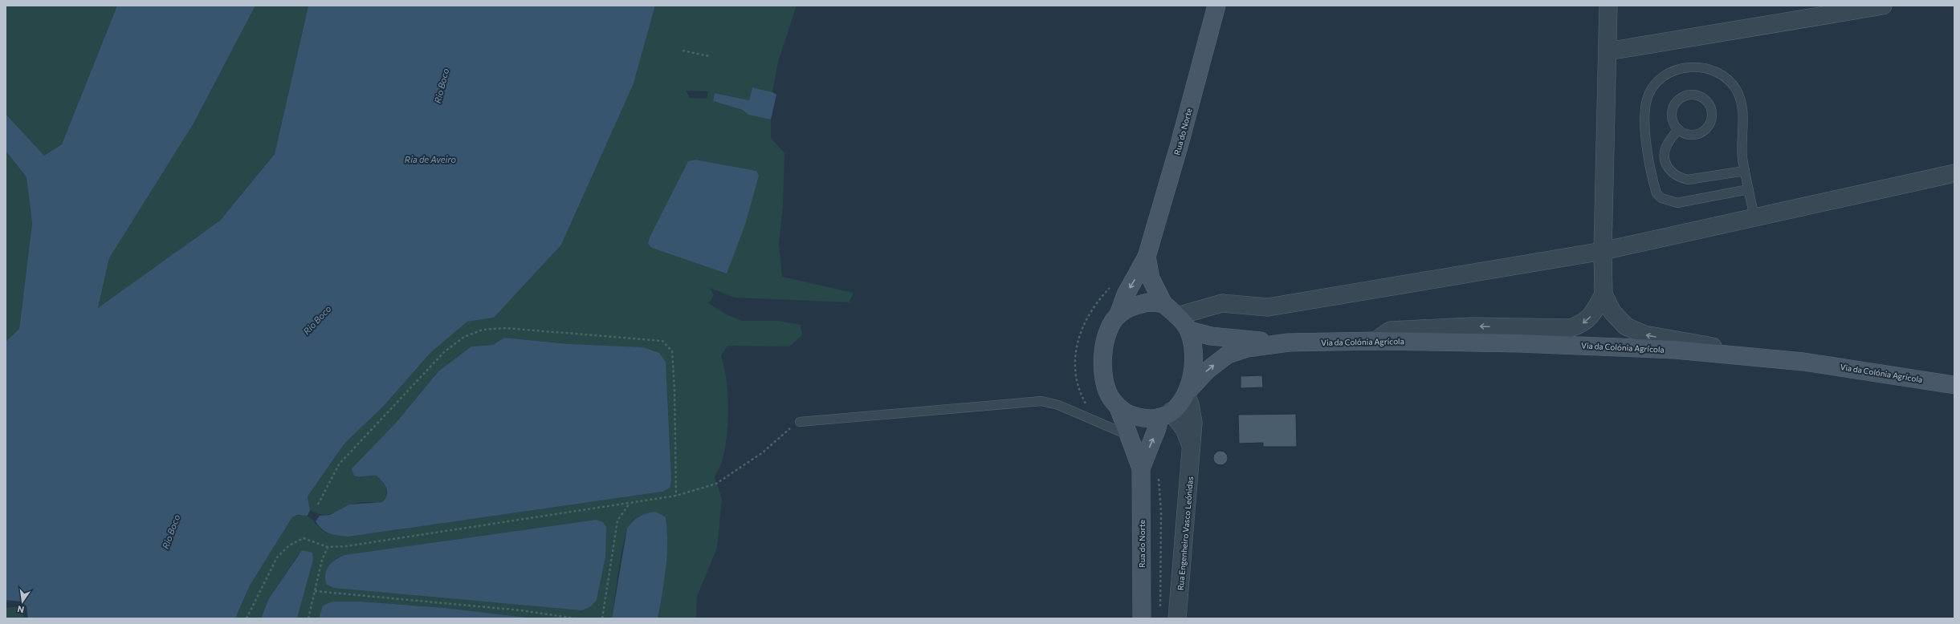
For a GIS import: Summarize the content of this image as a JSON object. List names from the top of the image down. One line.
{"streets":{"main road":["Rua do Norte","Via da Colónia Agrícola"],"street":["Rua Engenheiro Vasco Leónidas"]},"crossings":[["Rua do Norte","Via da Colónia Agrícola"],["Rua do Norte","Rua Engenheiro Vasco Leónidas"],["Via da Colónia Agrícola","Rua Engenheiro Vasco Leónidas"]],"water":["Rio Boco","Ria de Aveiro"],"north":"bottom"}
